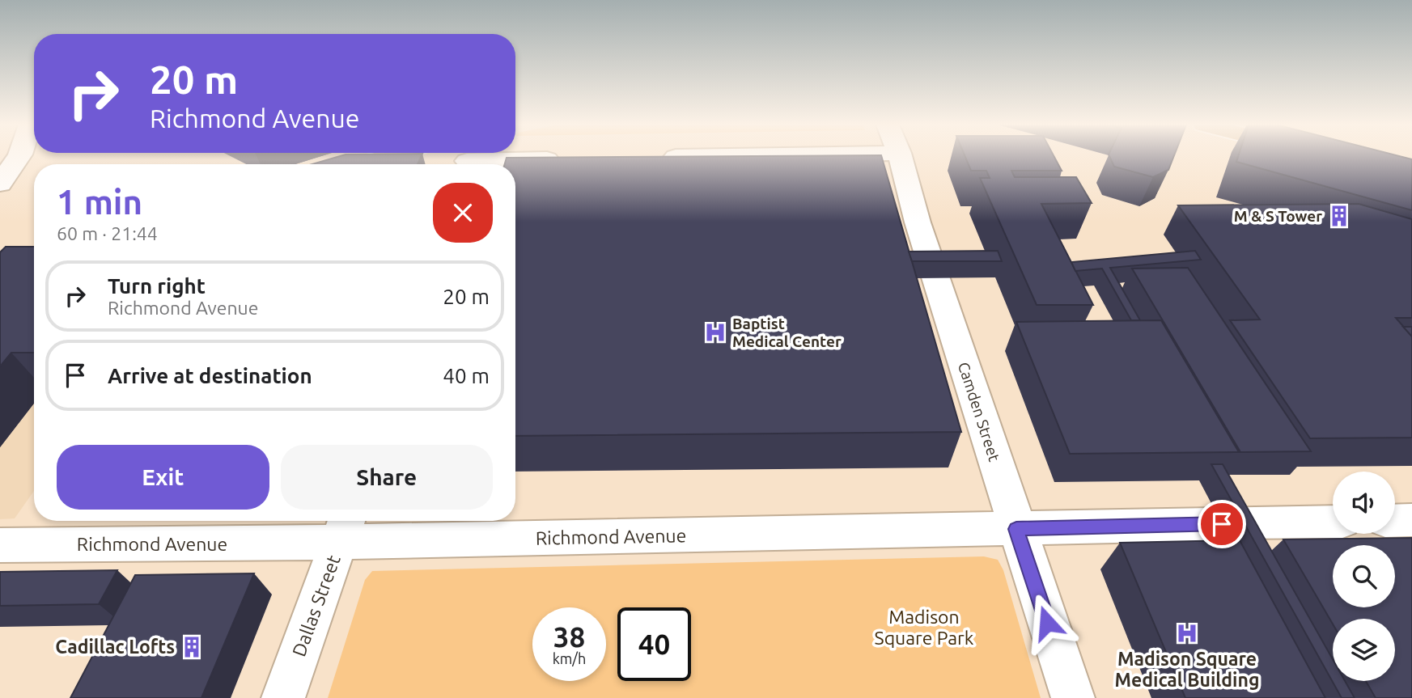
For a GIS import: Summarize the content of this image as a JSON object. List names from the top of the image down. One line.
{"streets":{"street":["Camden Street","Richmond Avenue","Dallas Street"]},"crossings":[["Camden Street","Richmond Avenue"],["Richmond Avenue","Dallas Street"]],"parks":["Madison Square Park"],"places":{"building":["M & S Tower","Cadillac Lofts"],"hospital":["Baptist Medical Center","Madison Square Medical Building"]},"page":{"turn":["20 m","Richmond Avenue"],"heading":["1 min","60 m · 21:44"],"list":[{"name":"Turn right","note":"Richmond Avenue","value":"20 m"},{"name":"Arrive at destination","value":"40 m"}],"buttons":["Exit","Share"],"speed":"38 km/h","limit":"40"}}
